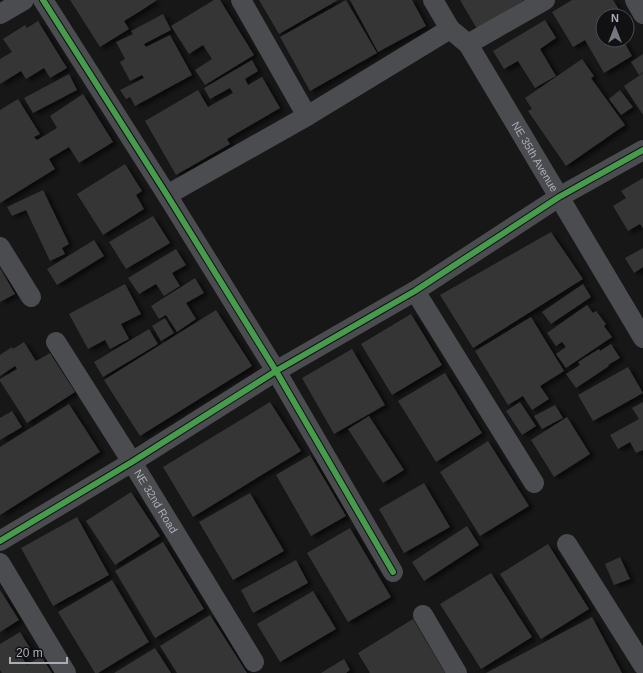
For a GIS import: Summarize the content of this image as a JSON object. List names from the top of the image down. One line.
{"streets":{"street":["NE 35th Avenue","NE 32nd Road"]},"scale_bar":"20 m","north":"top"}
